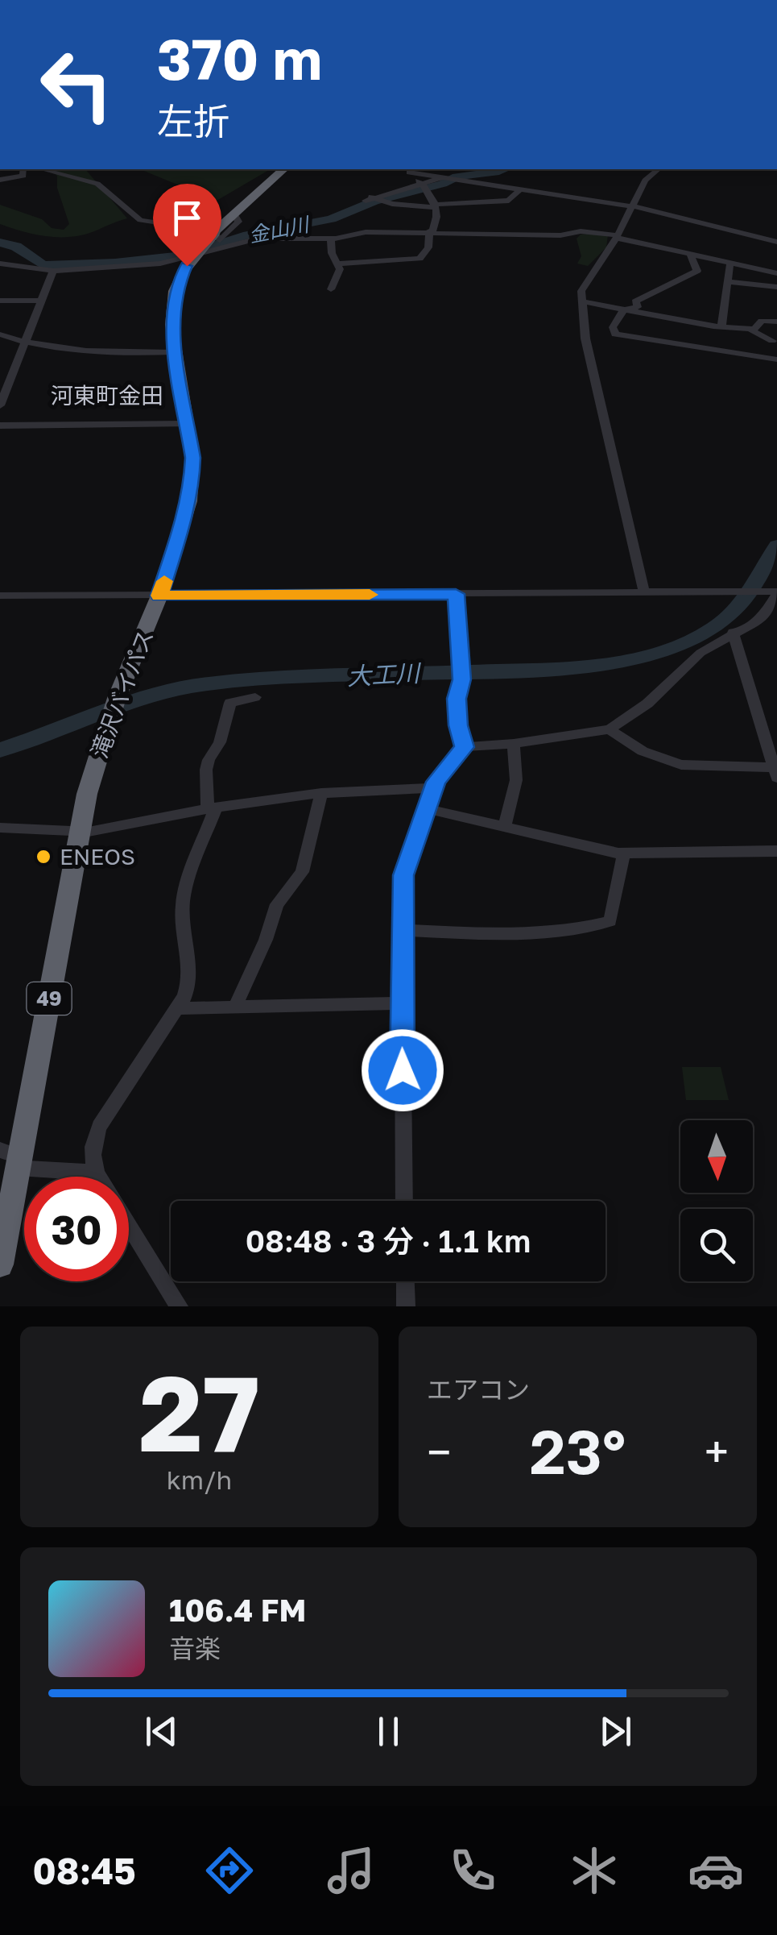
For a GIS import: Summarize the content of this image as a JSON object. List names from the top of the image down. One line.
{"streets":{"highway":["滝沢バイパス","49"]},"districts":["河東町金田"],"water":["金山川","大工川"],"places":["ENEOS"],"north":"bottom","page":{"turn":["370 m","左折"],"limit":"30","trip":"08:48 · 3 分 · 1.1 km","tile":[["27","km/h"],"エアコン"],"heat":["−","23°","+"],"song":["106.4 FM","音楽"],"tabs":"08:45"}}
